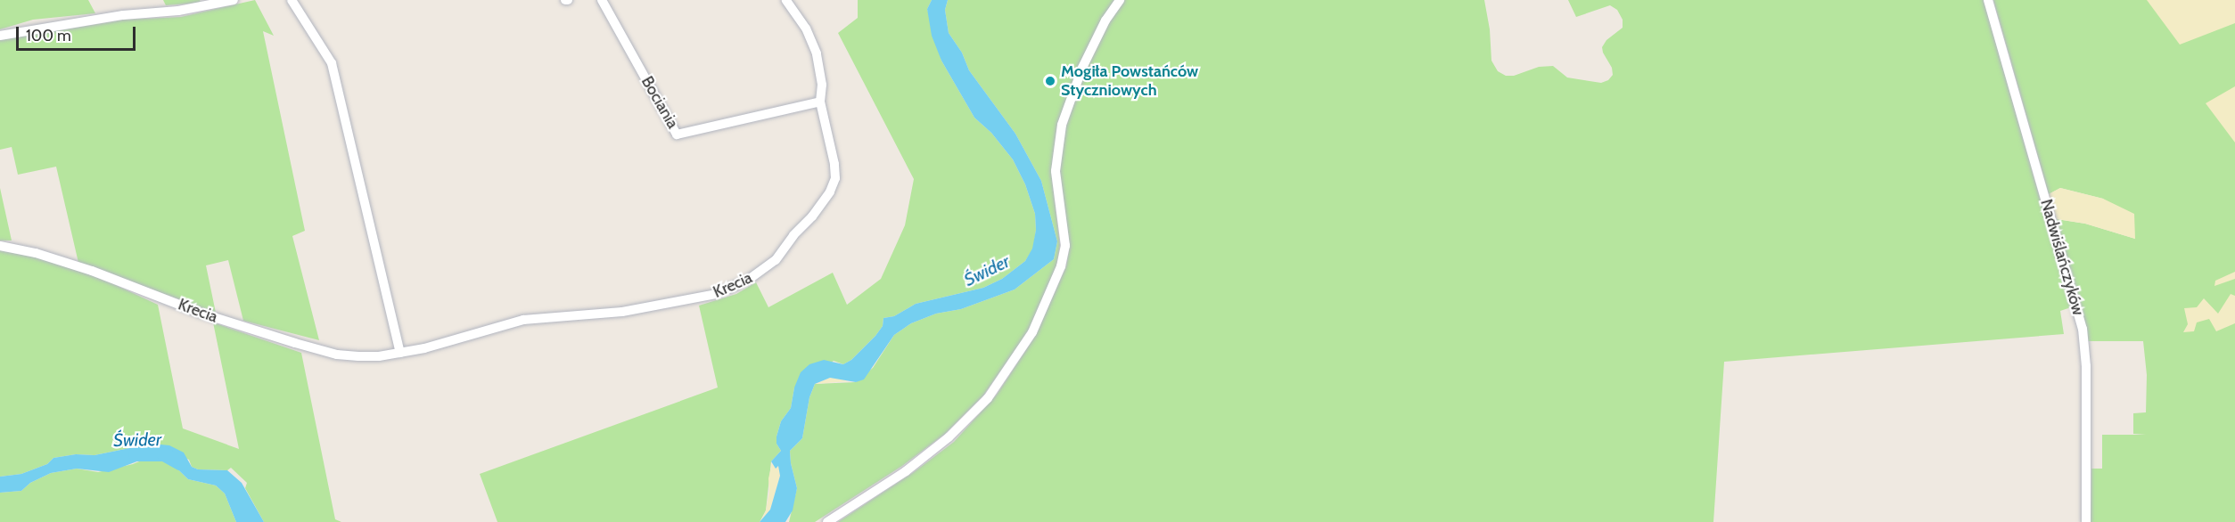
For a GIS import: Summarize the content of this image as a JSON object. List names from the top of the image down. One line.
{"streets":{"street":["Bociania","Nadwiślańczyków","Krecia"]},"crossings":[["Bociania","Krecia"]],"water":["Świder"],"places":["Mogiła Powstańców Styczniowych"],"scale_bar":"100 m"}
